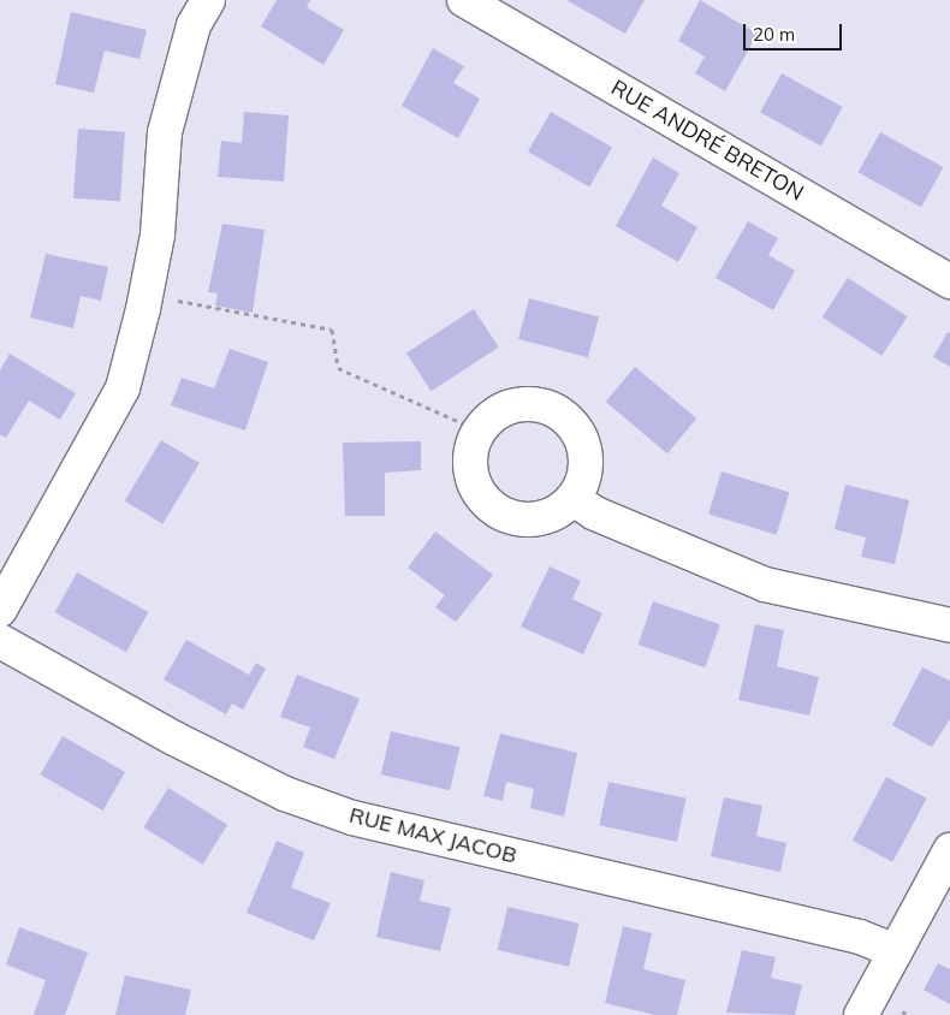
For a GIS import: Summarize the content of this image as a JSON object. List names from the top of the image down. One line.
{"streets":{"street":["RUE ANDRÉ BRETON","RUE MAX JACOB"]},"scale_bar":"20 m"}
